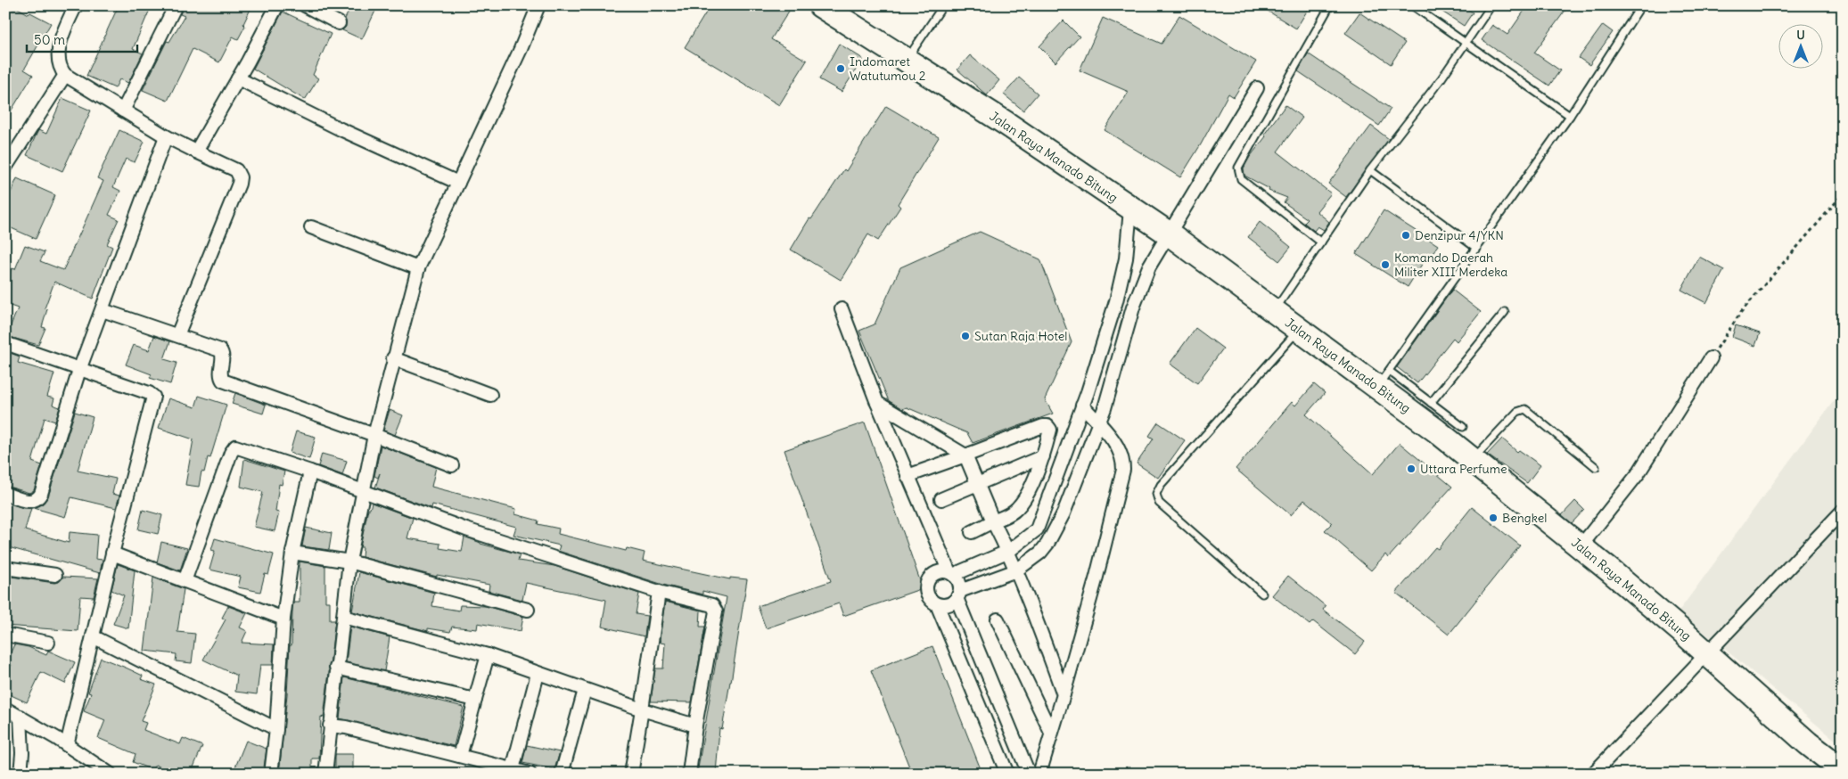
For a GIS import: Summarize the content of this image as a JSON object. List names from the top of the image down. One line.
{"streets":{"highway":["Jalan Raya Manado Bitung"]},"places":["Indomaret Watutumou 2","Denzipur 4/YKN","Komando Daerah Militer XIII Merdeka","Sutan Raja Hotel","Uttara Perfume","Bengkel"],"scale_bar":"50 m","north":"top"}
